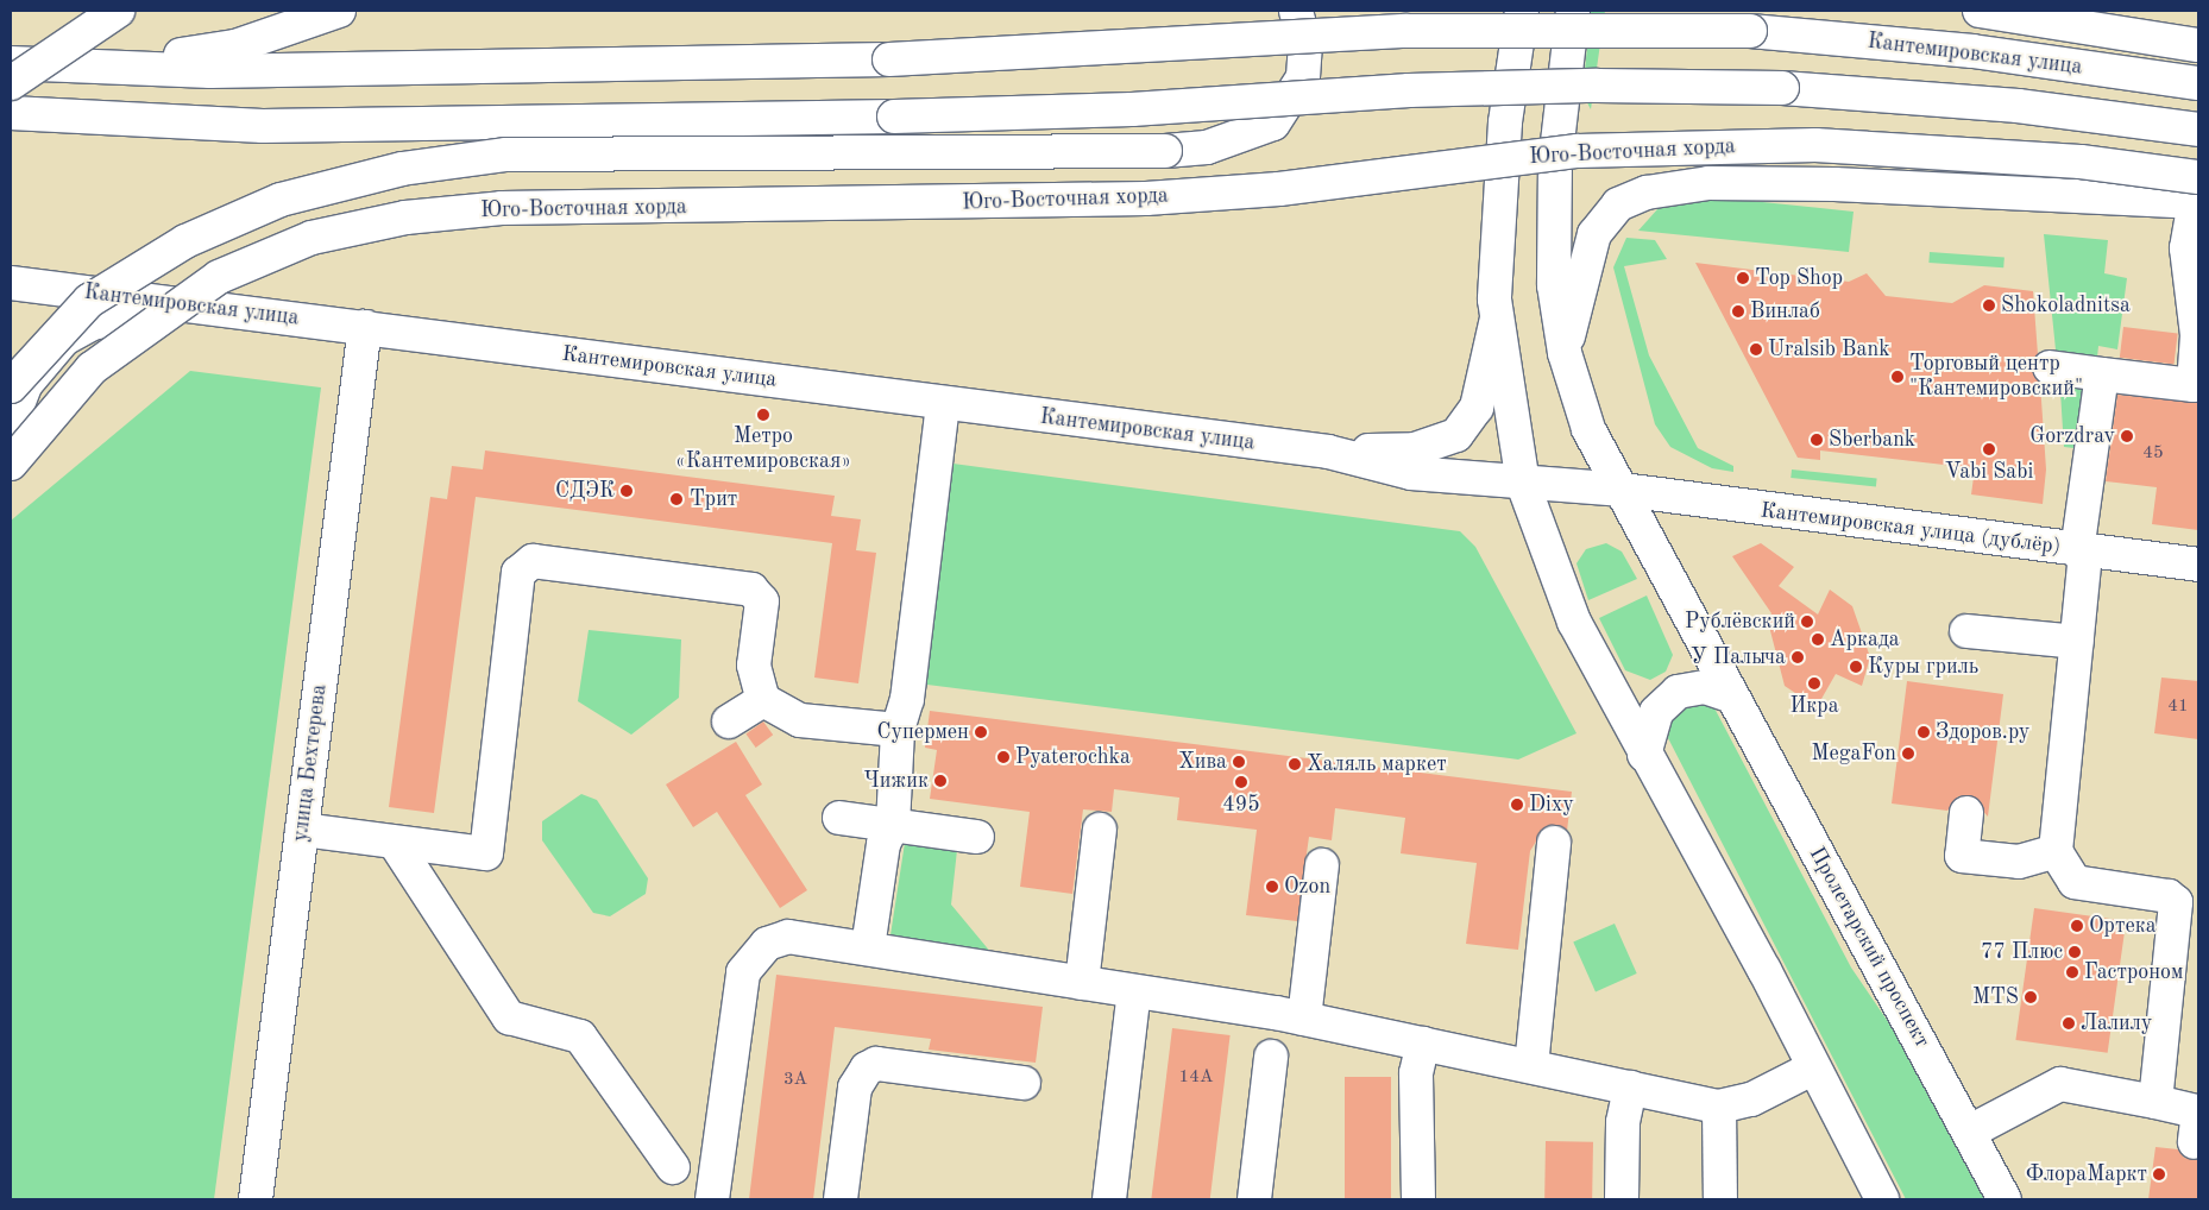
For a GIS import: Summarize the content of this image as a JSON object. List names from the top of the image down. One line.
{"streets":{"main road":["Кантемировская улица","Юго-Восточная хорда","Кантемировская улица (дублёр)","улица Бехтерева","Пролетарский проспект"]},"crossings":[["Кантемировская улица","Кантемировская улица (дублёр)"],["Кантемировская улица","улица Бехтерева"],["Кантемировская улица","Пролетарский проспект"],["Кантемировская улица (дублёр)","Пролетарский проспект"]],"places":["Top Shop","Shokoladnitsa","Винлаб","Uralsib Bank","Торговый центр \"Кантемировский\"","Метро «Кантемировская»","Gorzdrav","Sberbank","Vabi Sabi","СДЭК","Трит","Рублёвский","Аркада","У Палыча","Куры гриль","Икра","Супермен","Здоров.ру","MegaFon","Pyaterochka","Хива","Халяль маркет","Чижик","495","Dixy","Ozon","Ортека","77 Плюс","Гастроном","MTS","Лалилу","ФлораМаркт"],"house_numbers":["45","41","14А","3А"]}
